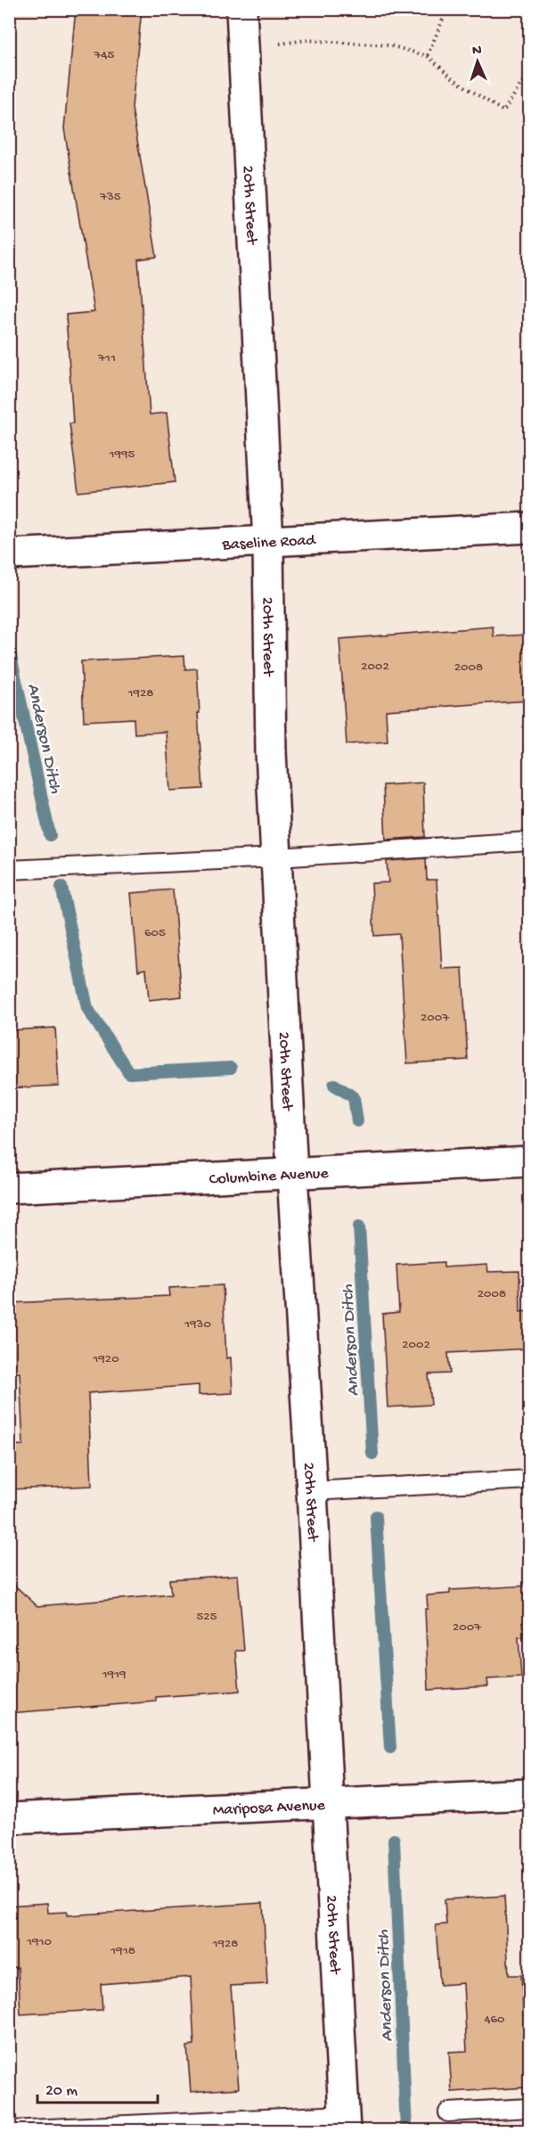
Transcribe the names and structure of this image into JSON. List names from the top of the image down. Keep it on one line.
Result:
{"streets":{"street":["20th Street","Baseline Road","Columbine Avenue","Mariposa Avenue"]},"crossings":[["20th Street","Baseline Road"],["20th Street","Columbine Avenue"],["20th Street","Mariposa Avenue"]],"water":["Anderson Ditch"],"house_numbers":["745","735","711","1995","2002","2008","1928","605","2007","2008","1930","2002","1920","525","2007","1919","1910","1928","1918","460"],"scale_bar":"20 m","north":"top"}
